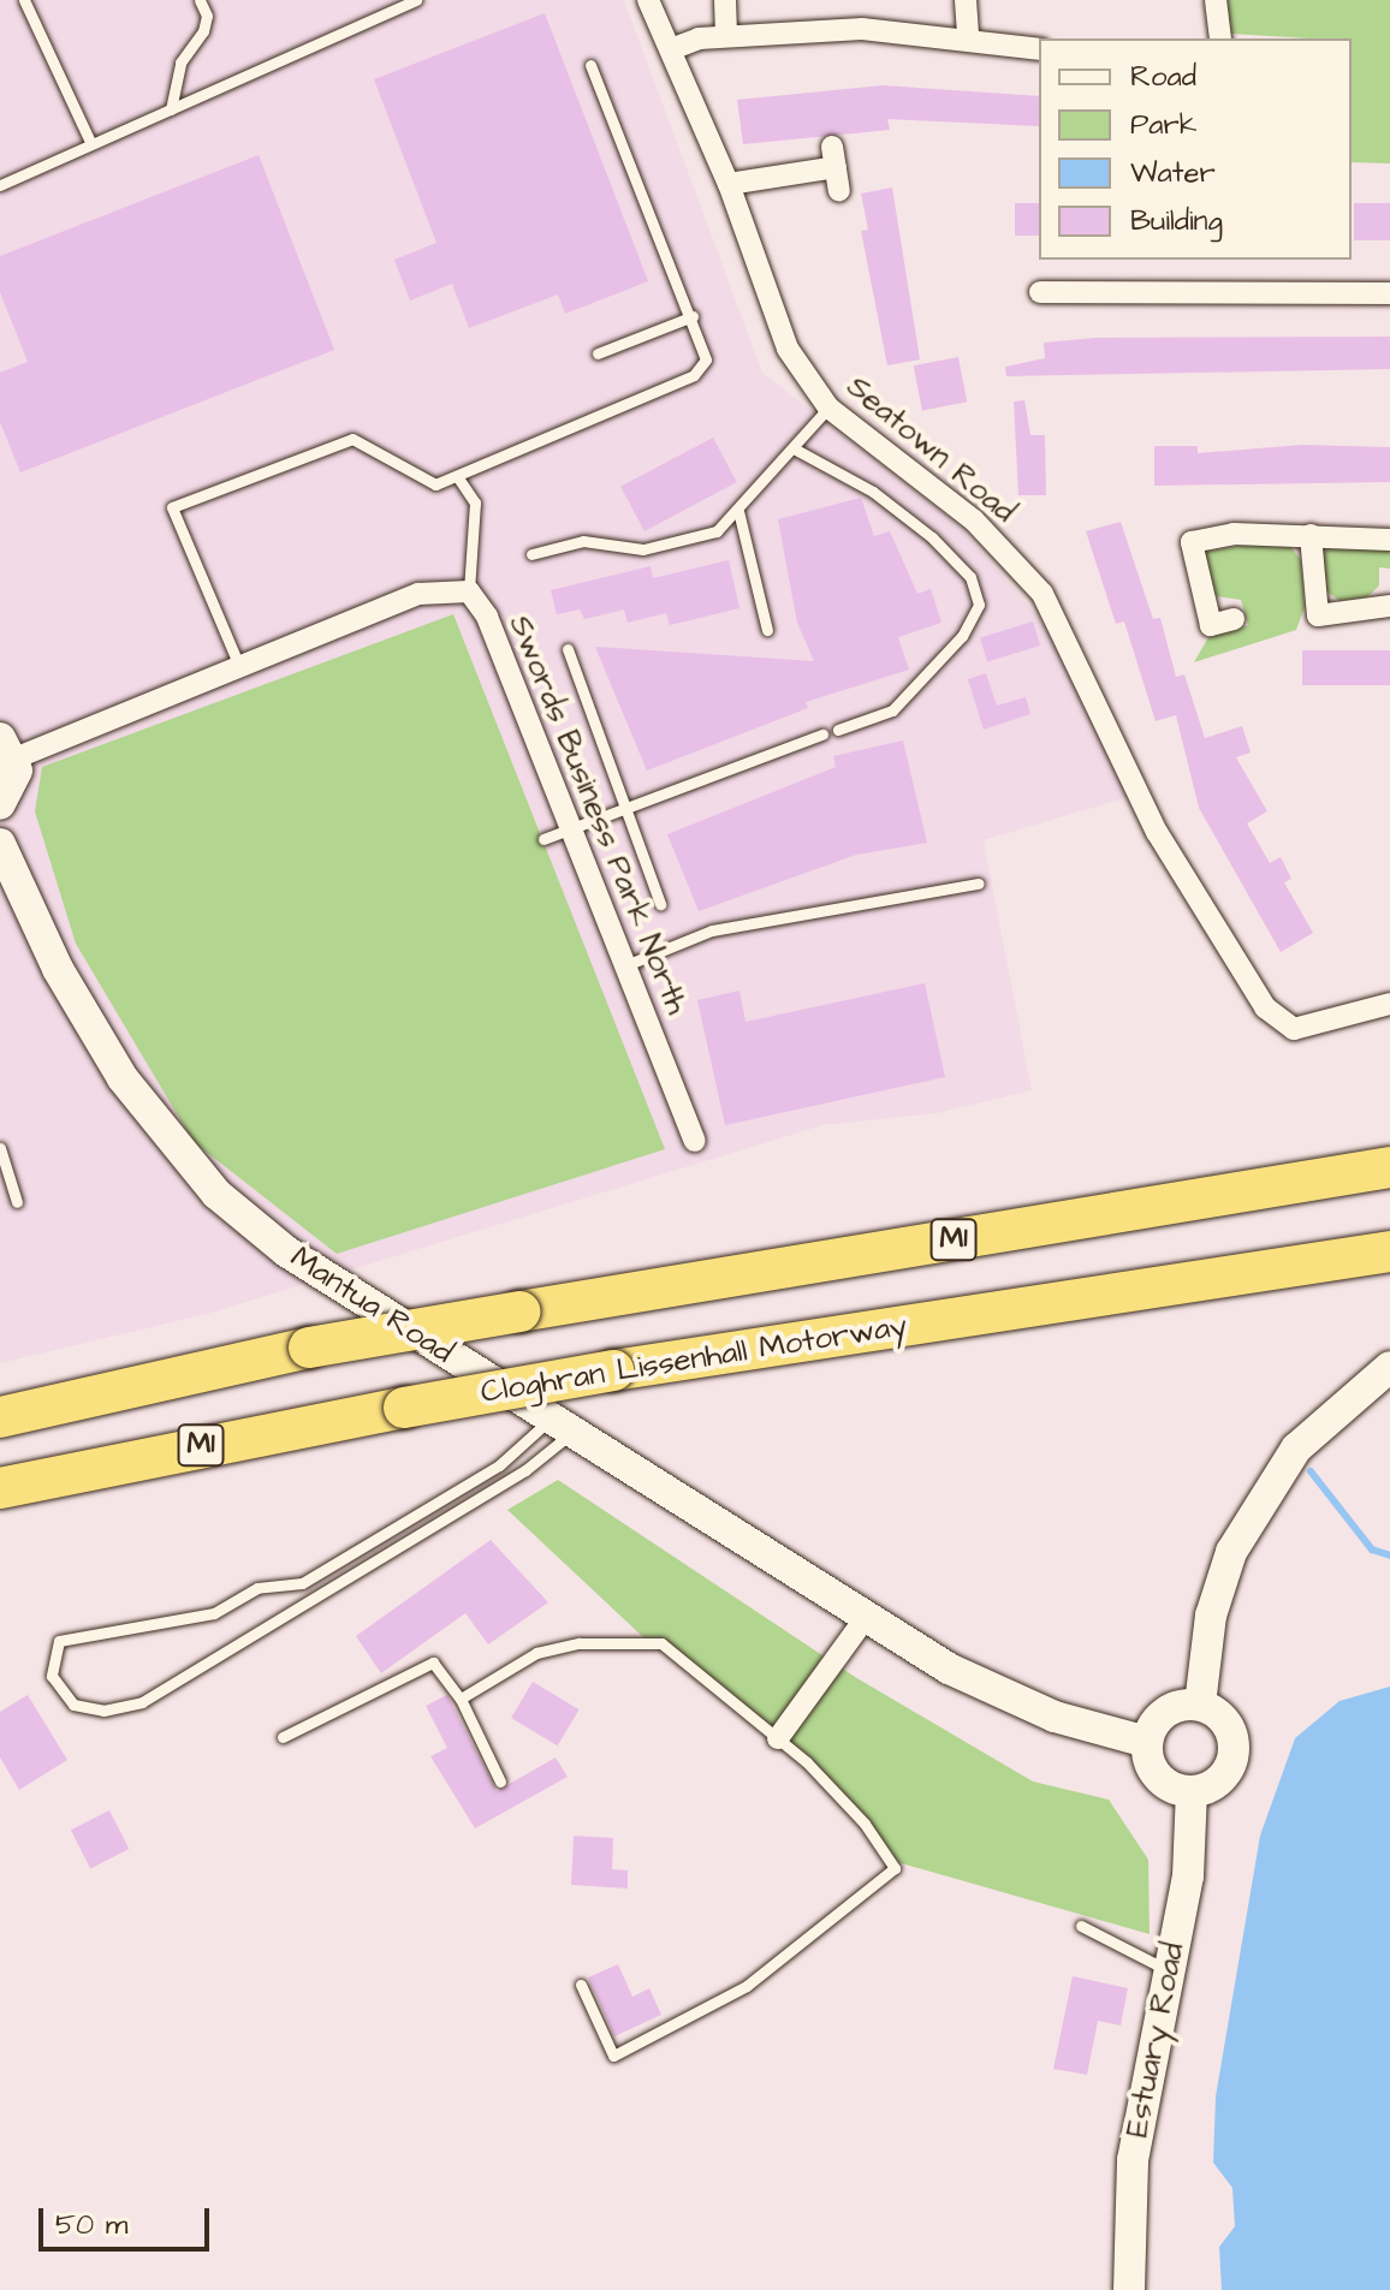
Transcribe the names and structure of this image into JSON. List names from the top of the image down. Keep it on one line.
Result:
{"streets":{"highway":["M1","Cloghran Lissenhall Motorway"],"street":["Seatown Road","Swords Business Park North","Mantua Road","Estuary Road"]},"crossings":[["Mantua Road","Estuary Road"]],"legend":["Road","Park","Water","Building"],"scale_bar":"50 m"}
